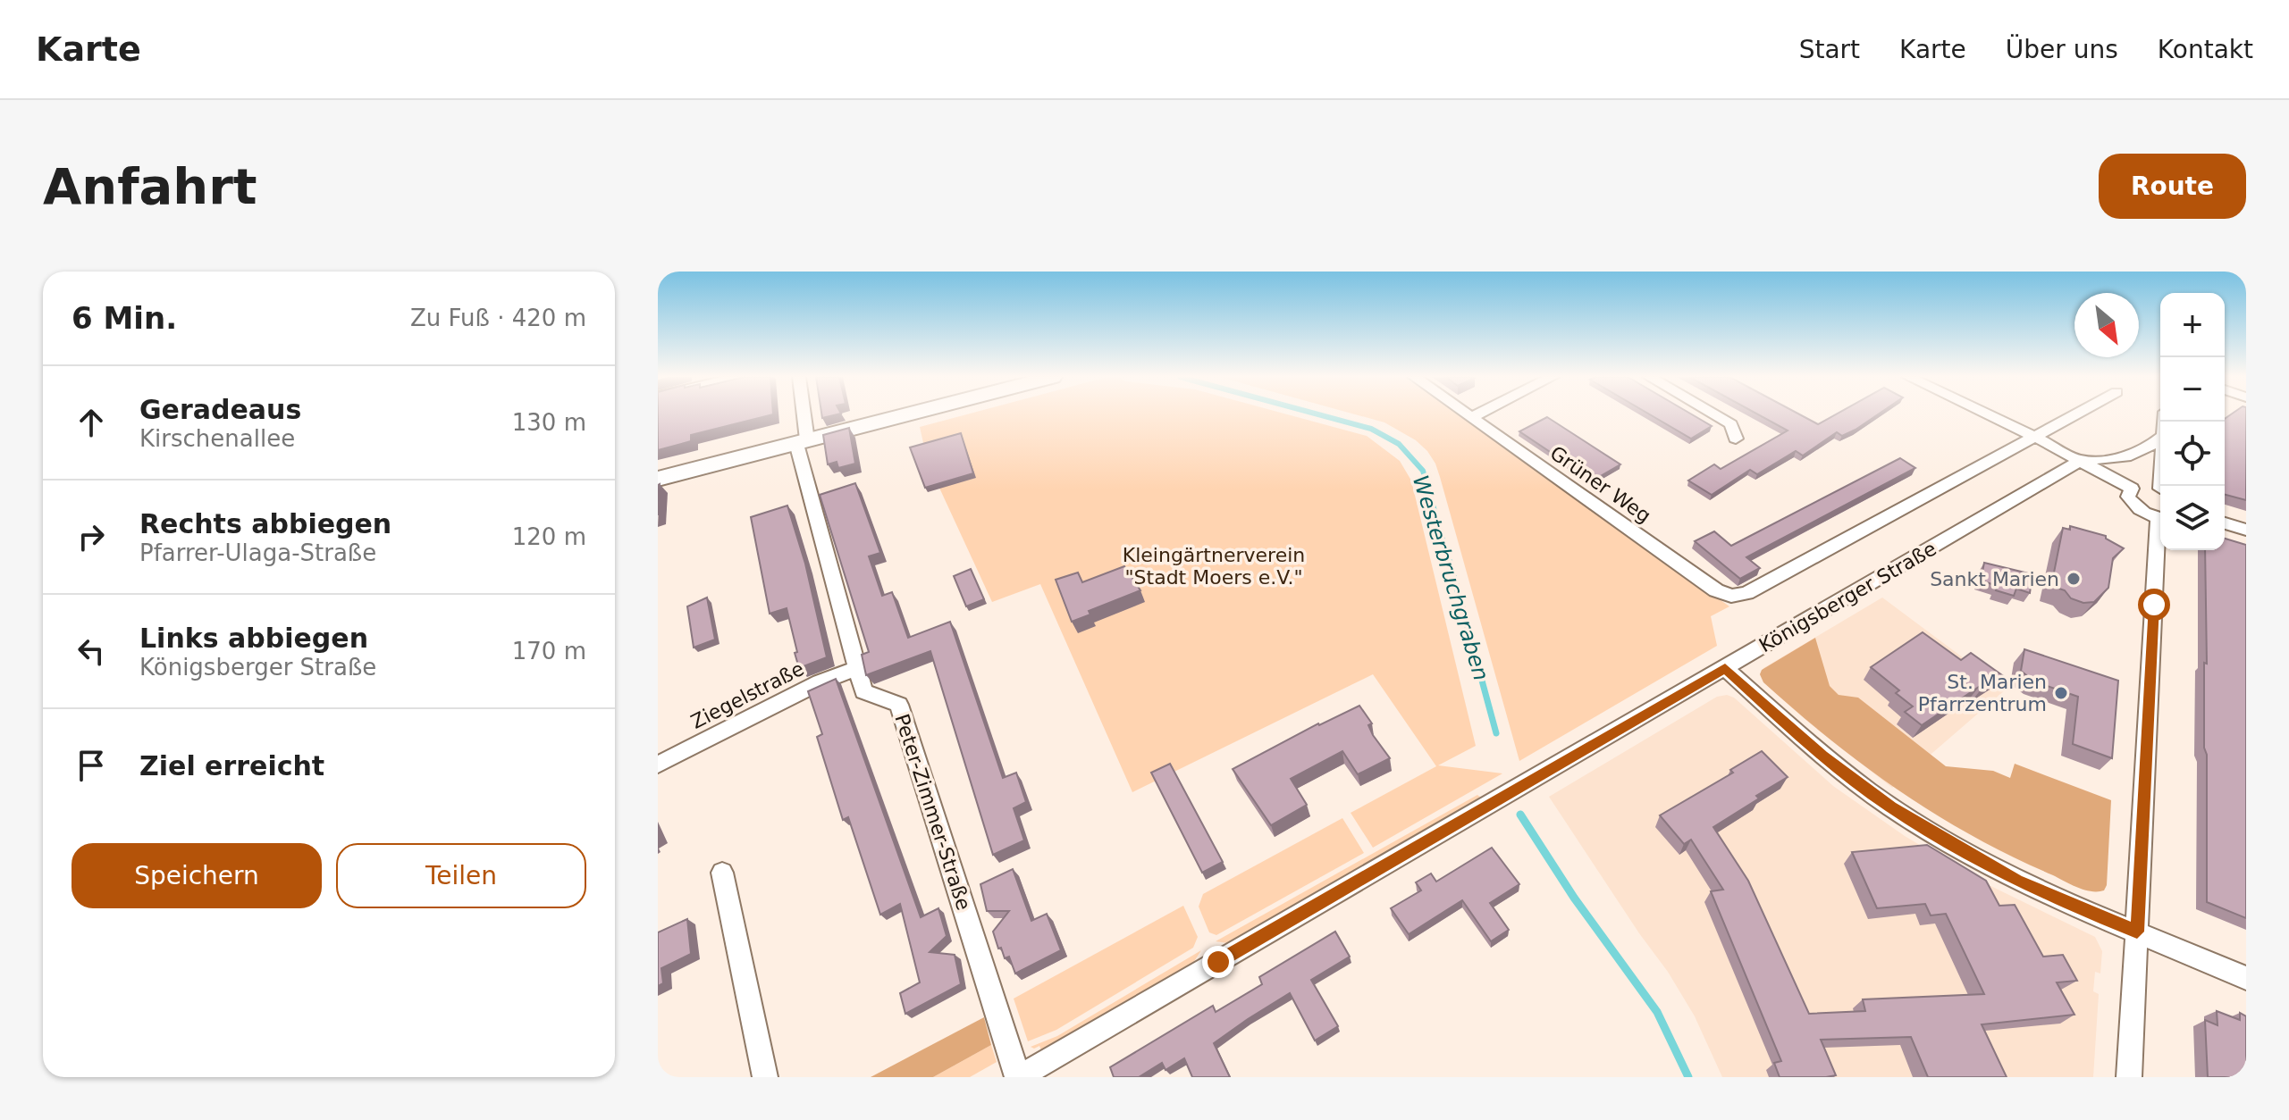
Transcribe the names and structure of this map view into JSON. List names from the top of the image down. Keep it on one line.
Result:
{"streets":{"street":["Grüner Weg","Königsberger Straße","Ziegelstraße","Peter-Zimmer-Straße"]},"crossings":[["Königsberger Straße","Peter-Zimmer-Straße"],["Ziegelstraße","Peter-Zimmer-Straße"]],"water":["Westerbruchgraben"],"parks":["Kleingärtnerverein \"Stadt Moers e.V.\""],"places":["Sankt Marien","St. Marien Pfarrzentrum"],"north":"bottom right","page":{"header":"Karte","nav":["Start","Karte","Über uns","Kontakt"],"buttons":["Route",["Speichern","Teilen"]],"title":"Anfahrt","heading":["6 Min.","Zu Fuß · 420 m"],"map_buttons":["+","−"],"list":[["Geradeaus","Kirschenallee","130 m"],["Rechts abbiegen","Pfarrer-Ulaga-Straße","120 m"],["Links abbiegen","Königsberger Straße","170 m"],"Ziel erreicht"]}}
